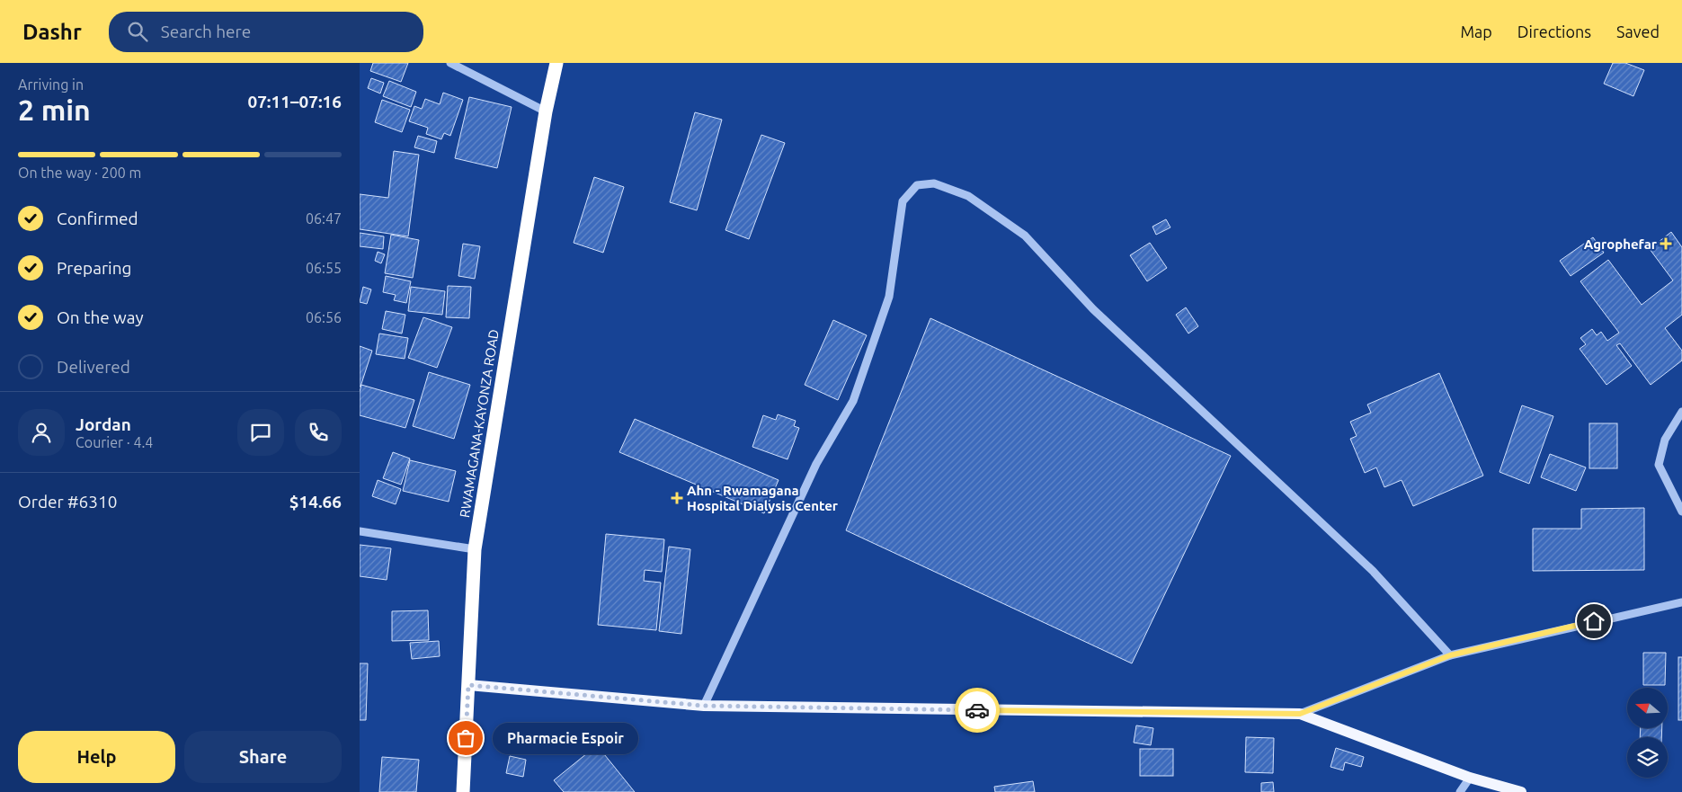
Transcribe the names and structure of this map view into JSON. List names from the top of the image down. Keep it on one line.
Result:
{"streets":{"highway":["RWAMAGANA-KAYONZA ROAD"]},"places":{"health":["Agrophefar","Ahn - Rwamagana Hospital Dialysis Center"],"other":["Pharmacie Espoir"]},"north":"left","page":{"header":"Dashr","search":"Search here","nav":["Map","Directions","Saved"],"heading":["2 min","Arriving in","07:11–07:16"],"panel":["Jordan","Courier · 4.4","Order #6310","$14.66"],"bar":"On the way · 200 m","list":[["Confirmed","06:47"],["Preparing","06:55"],["On the way","06:56"],"Delivered"],"buttons":["Help","Share"],"bubble":"Pharmacie Espoir"}}
